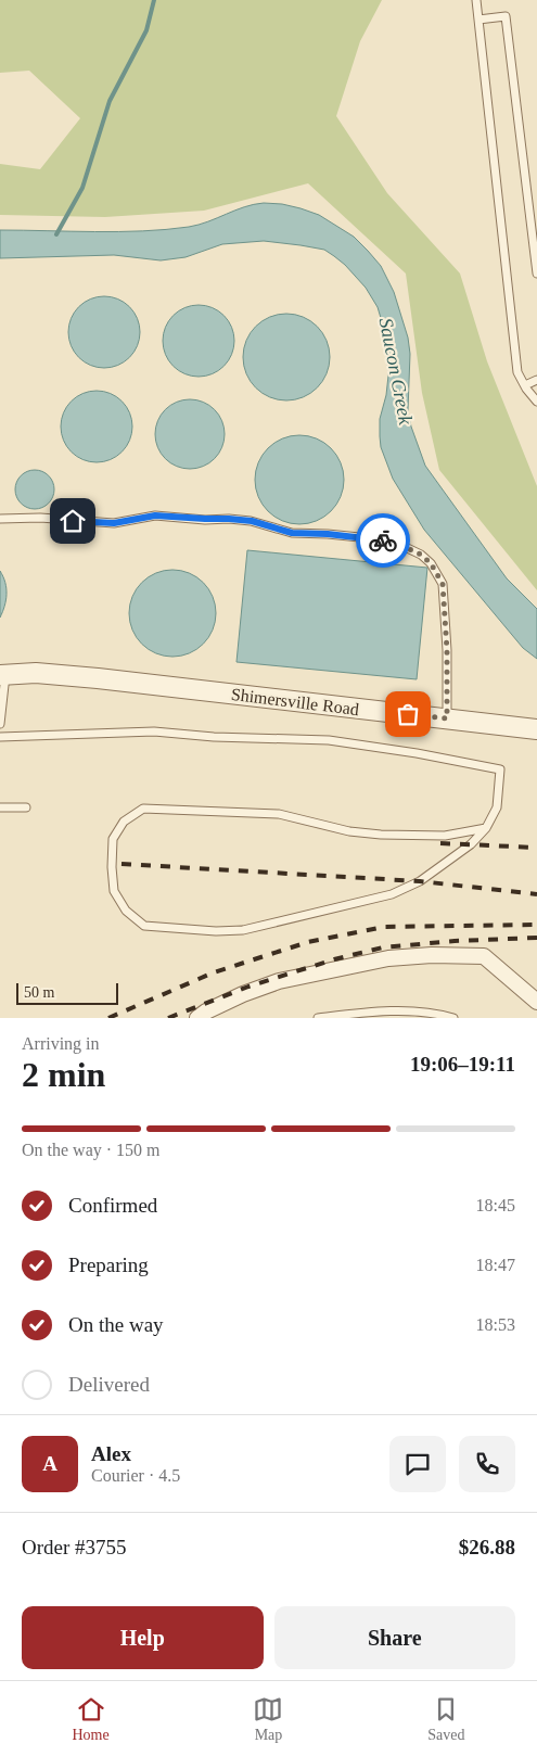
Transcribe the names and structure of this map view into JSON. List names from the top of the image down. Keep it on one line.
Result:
{"streets":{"street":["Shimersville Road"]},"water":["Saucon Creek"],"scale_bar":"50 m","page":{"scale":"50 m","heading":["2 min","Arriving in","19:06–19:11"],"panel":["Alex","Courier · 4.5","Order #3755","$26.88"],"bar":"On the way · 150 m","list":[["Confirmed","18:45"],["Preparing","18:47"],["On the way","18:53"],"Delivered"],"round":"A","buttons":["Help","Share"],"tabs":["Home","Map","Saved"]}}
